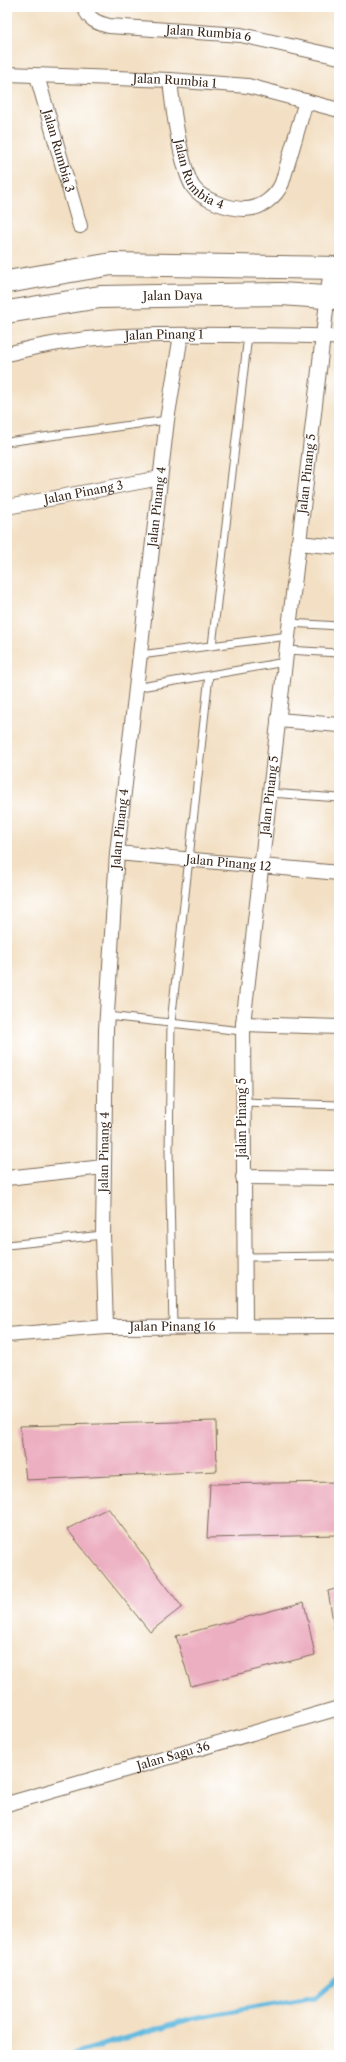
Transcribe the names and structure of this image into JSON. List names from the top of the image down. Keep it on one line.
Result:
{"streets":{"main road":["Jalan Daya"],"street":["Jalan Rumbia 6","Jalan Rumbia 1","Jalan Rumbia 3","Jalan Rumbia 4","Jalan Pinang 1","Jalan Pinang 5","Jalan Pinang 3","Jalan Pinang 4","Jalan Pinang 12","Jalan Pinang 16","Jalan Sagu 36"]},"crossings":[["Jalan Rumbia 1","Jalan Rumbia 3"],["Jalan Rumbia 1","Jalan Rumbia 4"],["Jalan Daya","Jalan Pinang 5"],["Jalan Pinang 1","Jalan Pinang 5"],["Jalan Pinang 1","Jalan Pinang 4"],["Jalan Pinang 5","Jalan Pinang 12"],["Jalan Pinang 5","Jalan Pinang 16"],["Jalan Pinang 3","Jalan Pinang 4"],["Jalan Pinang 4","Jalan Pinang 12"],["Jalan Pinang 4","Jalan Pinang 16"]]}
